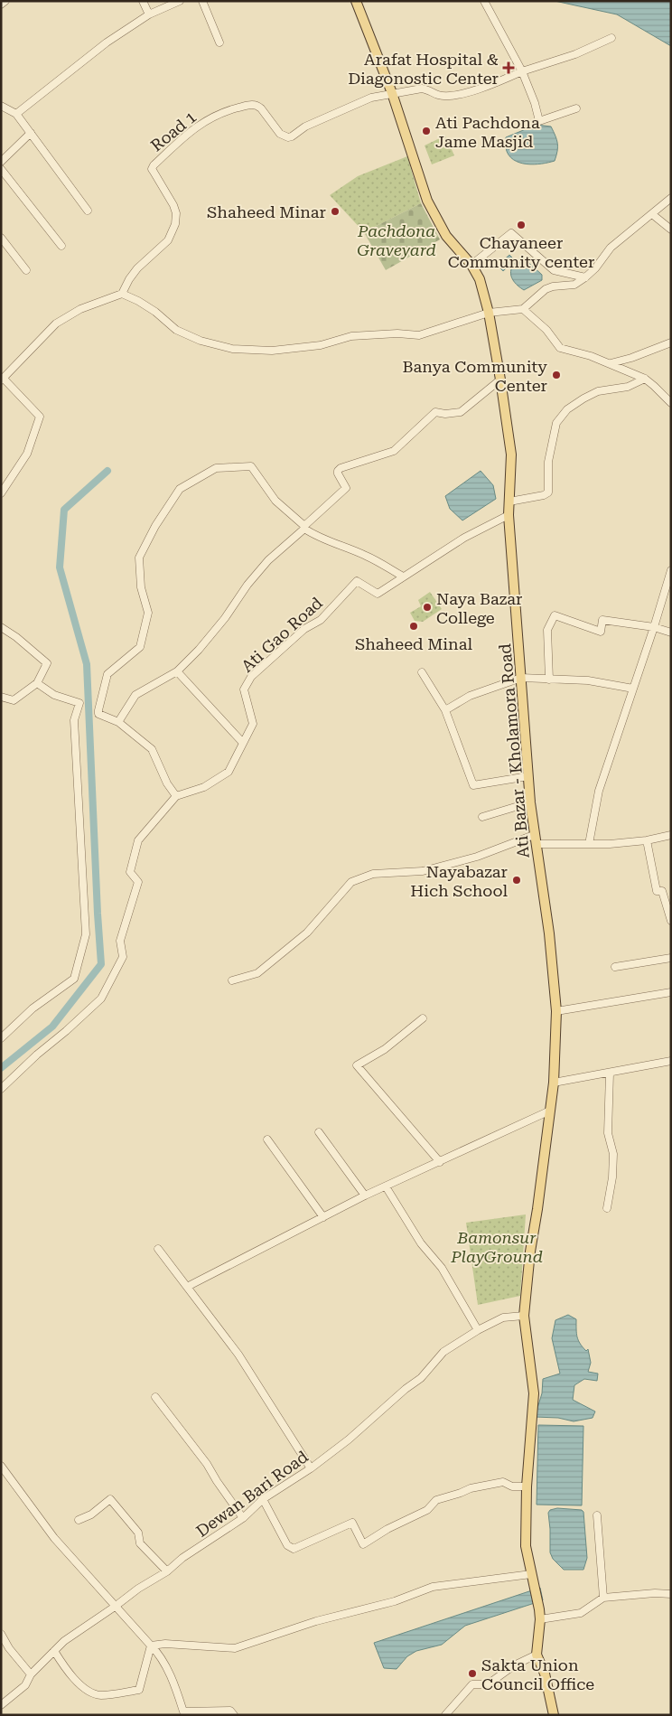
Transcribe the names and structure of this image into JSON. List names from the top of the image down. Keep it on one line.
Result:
{"streets":{"main road":["Ati Bazar - Kholamora Road"],"street":["Road 1","Ati Gao Road","Dewan Bari Road"]},"crossings":[["Road 1","Ati Bazar - Kholamora Road"],["Ati Bazar - Kholamora Road","Dewan Bari Road"]],"parks":["Pachdona Graveyard","Bamonsur PlayGround"],"places":{"health":["Arafat Hospital & Diagonostic Center"],"other":["Ati Pachdona Jame Masjid","Shaheed Minar","Chayaneer Community center","Banya Community Center","Naya Bazar College","Shaheed Minal","Nayabazar Hich School","Sakta Union Council Office"]}}
